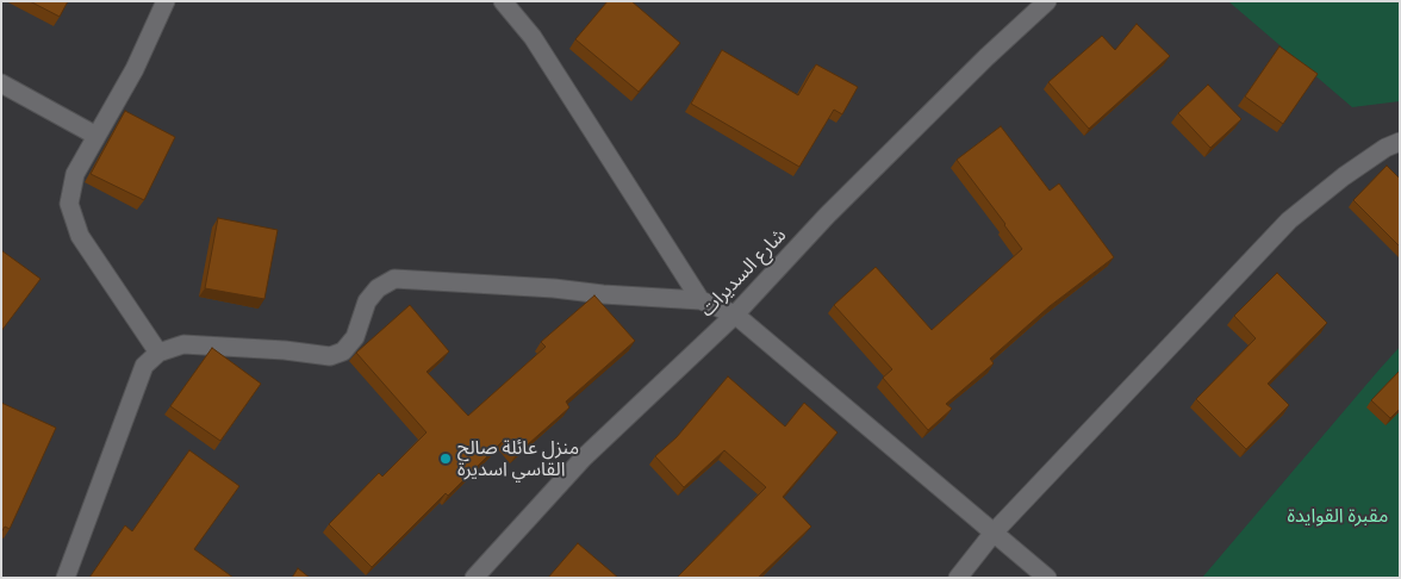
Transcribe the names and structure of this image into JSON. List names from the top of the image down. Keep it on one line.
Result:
{"streets":{"street":["شارع السديرات"]},"parks":["مقبرة القوايدة"],"places":["منزل عائلة صالح القاسي اسديرة"]}
